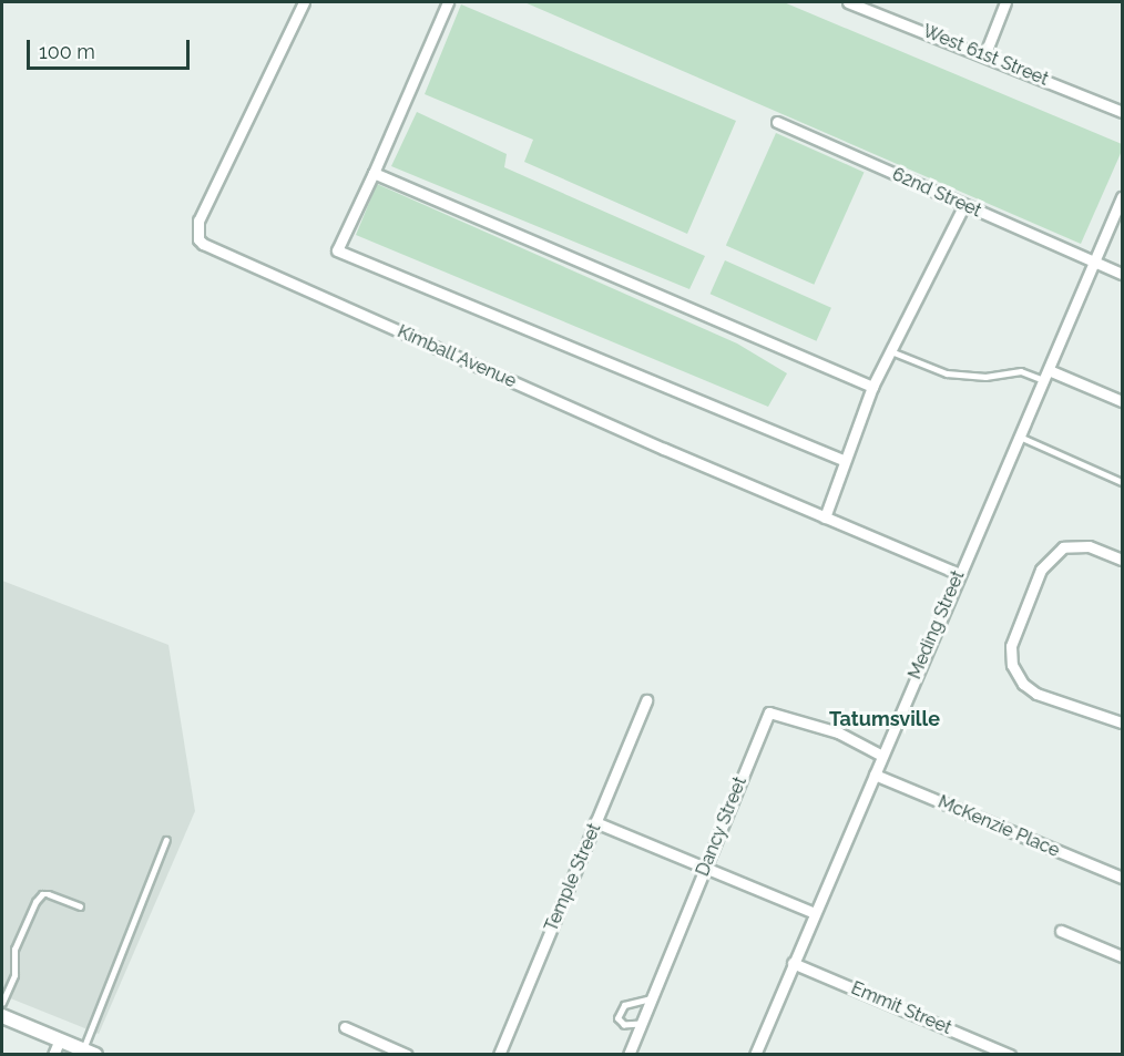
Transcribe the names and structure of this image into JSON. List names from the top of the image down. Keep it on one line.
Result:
{"streets":{"street":["West 61st Street","62nd Street","Kimball Avenue","Meding Street","Dancy Street","McKenzie Place","Temple Street","Emmit Street"]},"crossings":[["62nd Street","Meding Street"],["Kimball Avenue","Meding Street"],["Meding Street","Dancy Street"],["Meding Street","McKenzie Place"],["Meding Street","Emmit Street"]],"districts":["Tatumsville"],"scale_bar":"100 m"}
